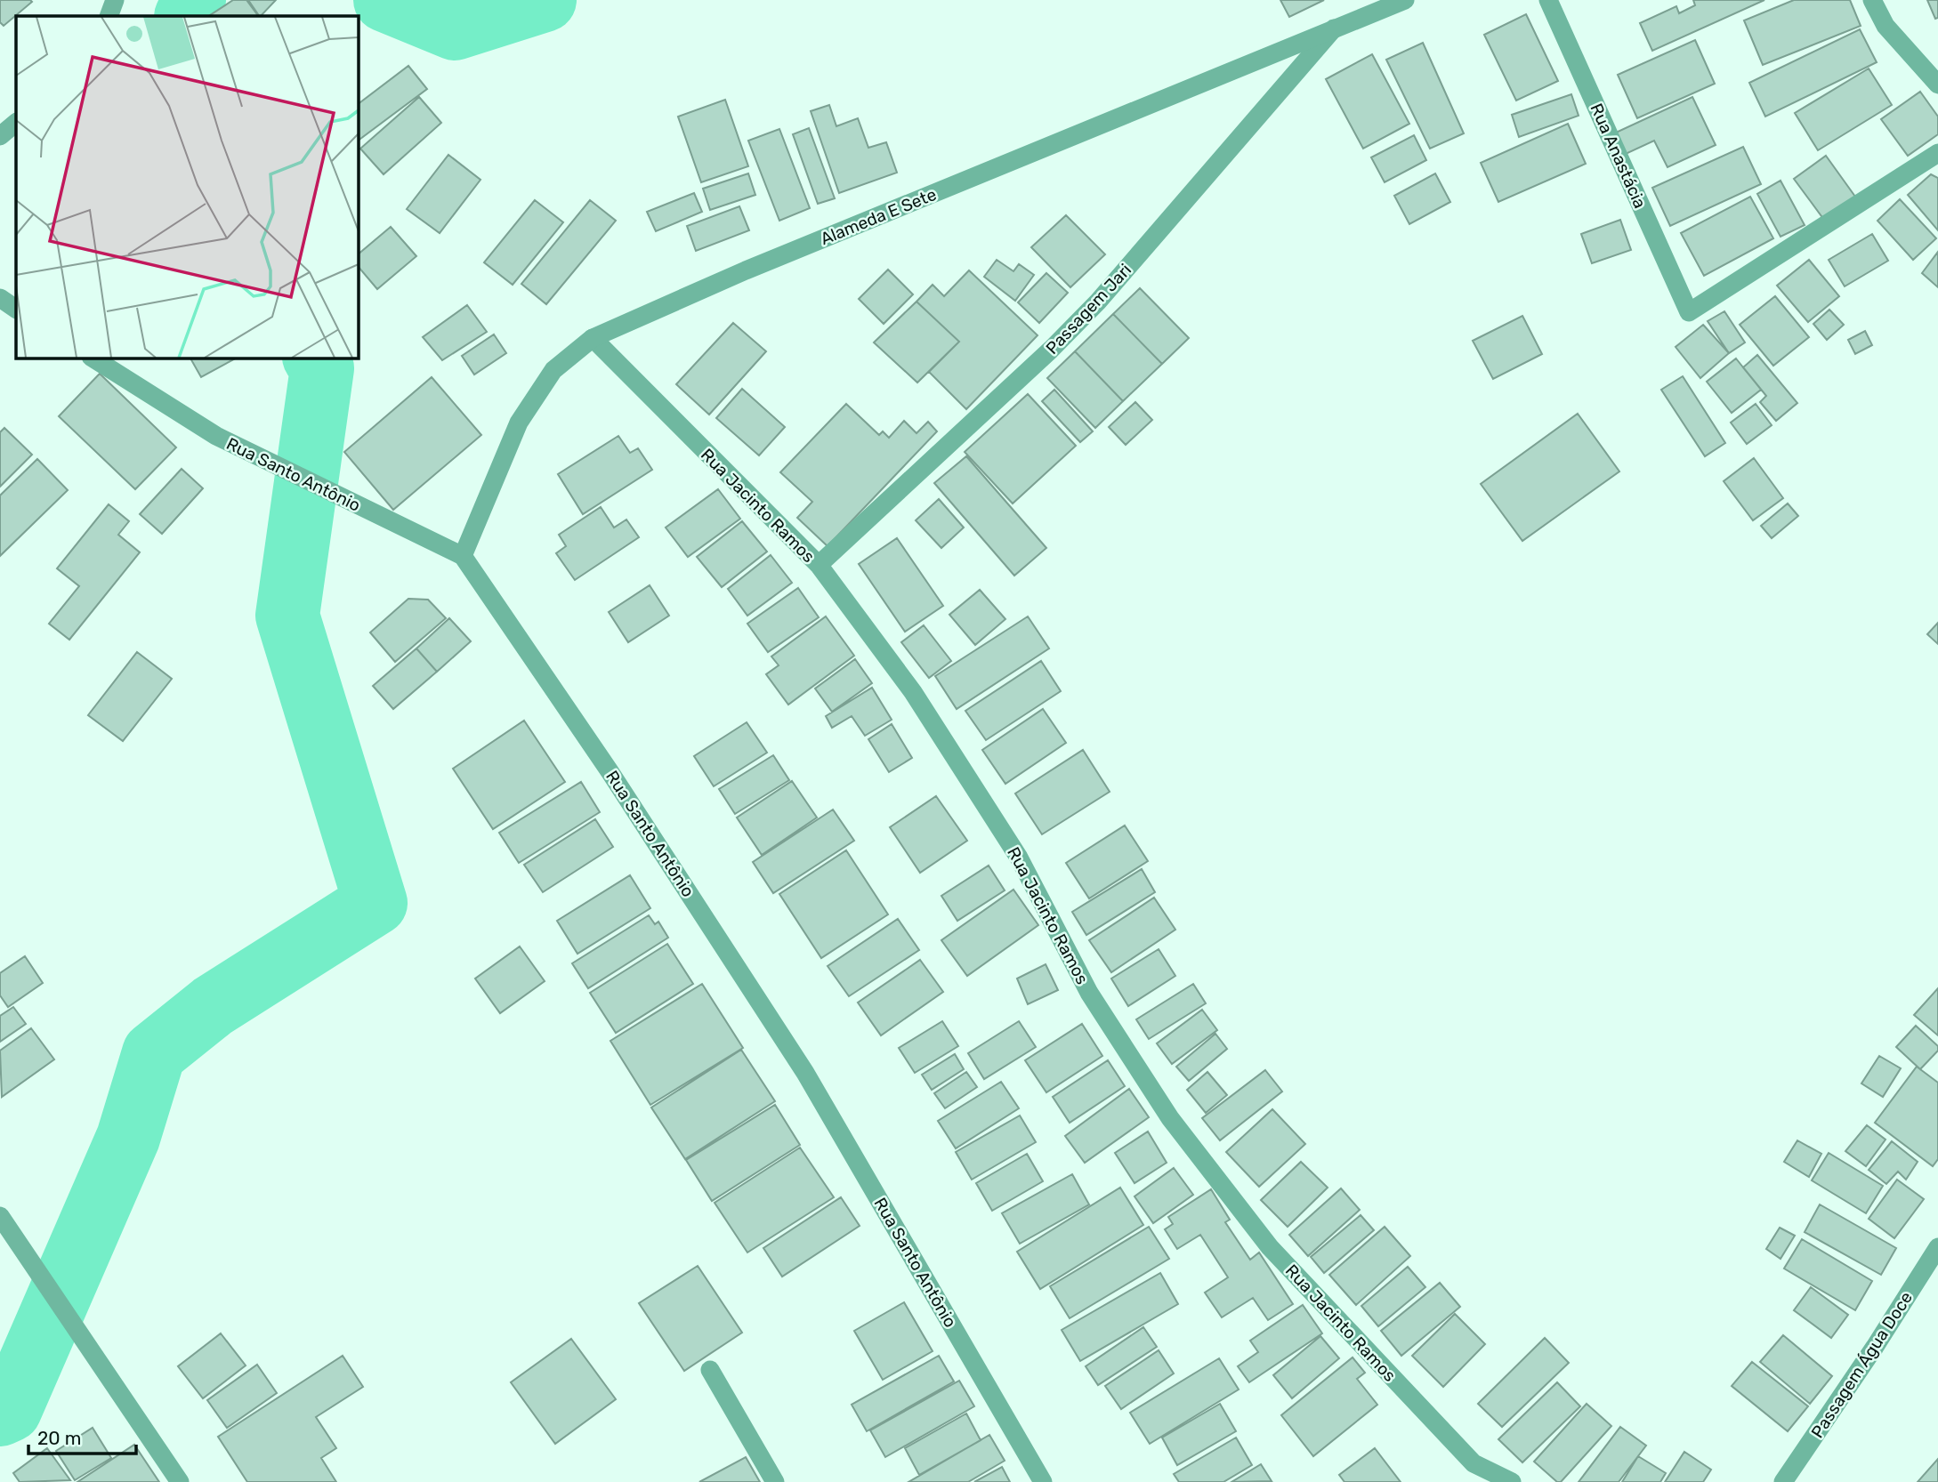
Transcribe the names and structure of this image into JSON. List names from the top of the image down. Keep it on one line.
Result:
{"streets":{"street":["Rua Anastácia","Alameda E Sete","Passagem Jari","Rua Santo Antônio","Rua Jacinto Ramos","Passagem Água Doce"]},"crossings":[["Alameda E Sete","Passagem Jari"],["Alameda E Sete","Rua Santo Antônio"],["Alameda E Sete","Rua Jacinto Ramos"],["Passagem Jari","Rua Jacinto Ramos"]],"scale_bar":"20 m"}
